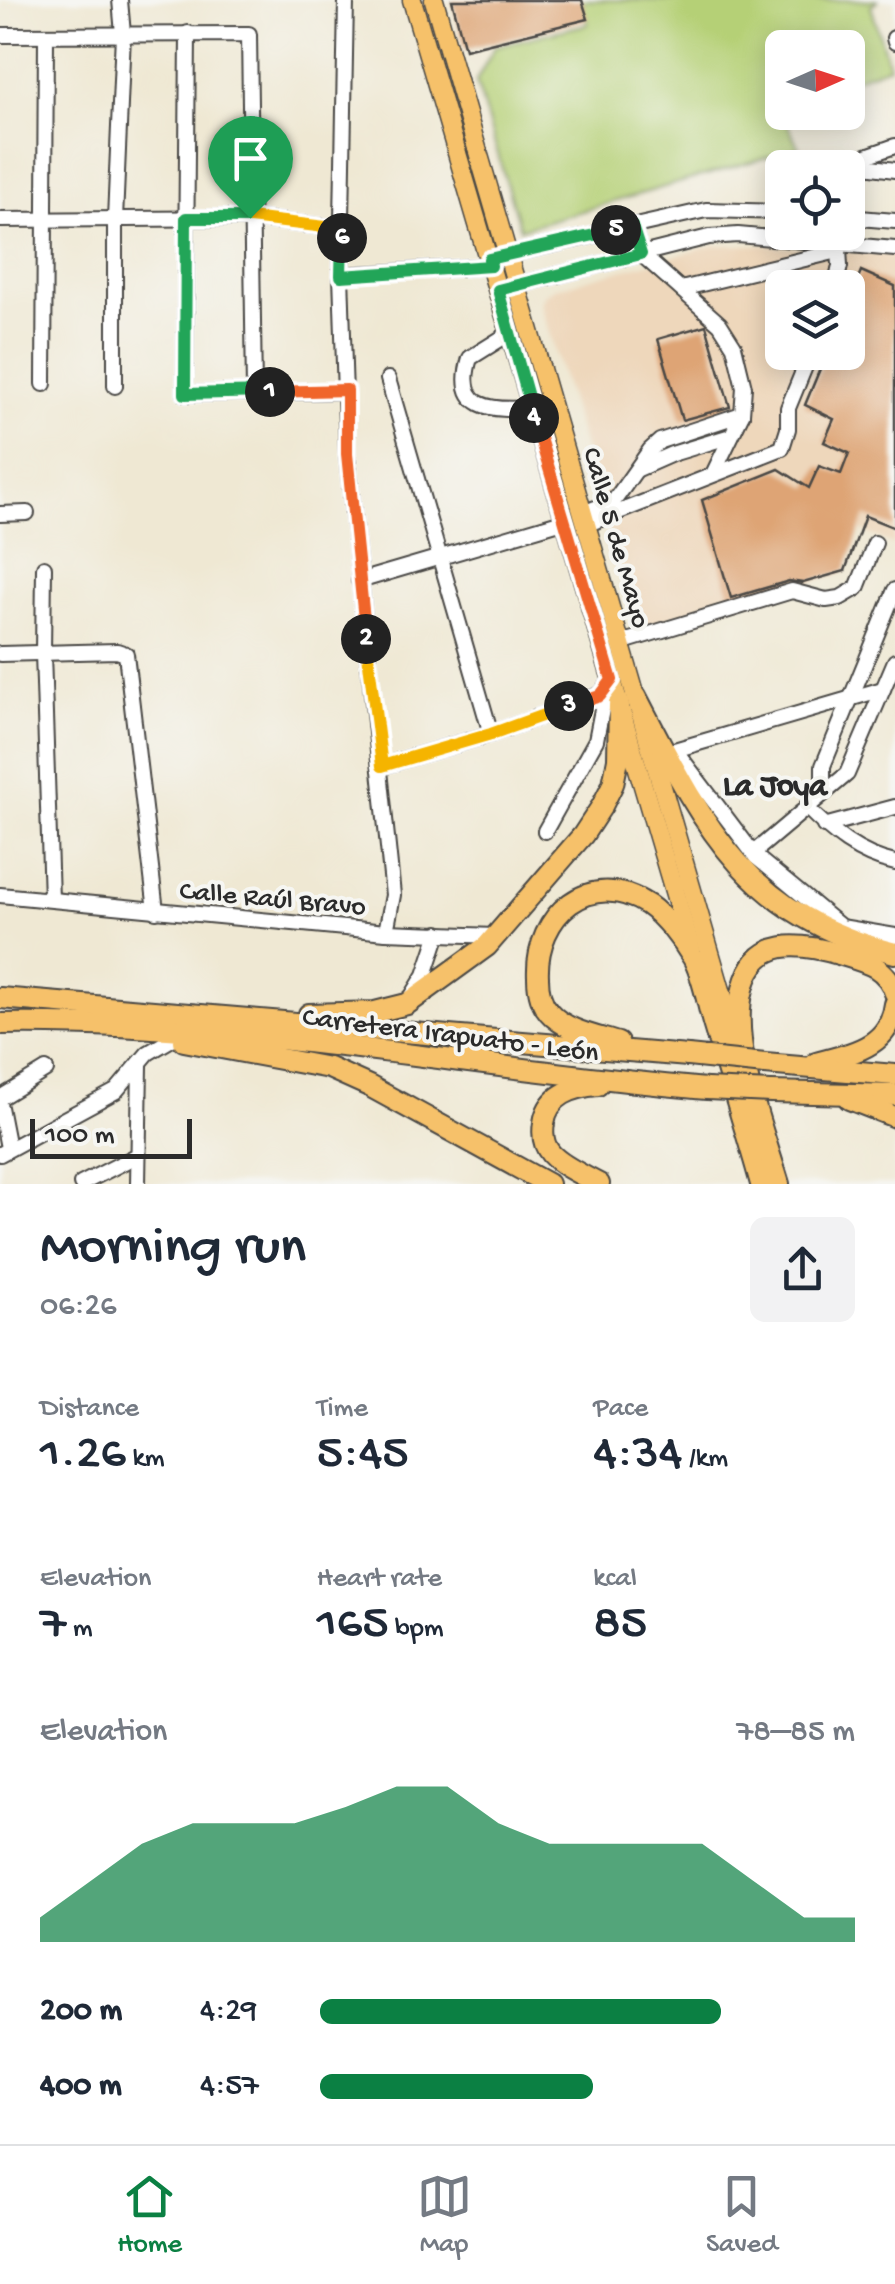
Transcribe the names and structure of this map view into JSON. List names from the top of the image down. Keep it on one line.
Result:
{"streets":{"highway":["Carretera Irapuato - León"],"main road":["Calle 5 de Mayo"],"street":["Calle Raúl Bravo"]},"crossings":[["Calle 5 de Mayo","Carretera Irapuato - León"]],"districts":["La Joya"],"scale_bar":"100 m","north":"right","page":{"pins":["5","6","1","4","2","3"],"scale":"100 m","heading":["Morning run","06:26"],"stats":[["Distance","1.26 km"],["Time","5:45"],["Pace","4:34 /km"],["Elevation","7 m"],["Heart rate","165 bpm"],["kcal","85"]],"chart":["Elevation","78–85 m"],"list":[{"name":"200 m","note":"4:29"},{"name":"400 m","note":"4:57"}],"tabs":["Home","Map","Saved"]}}
